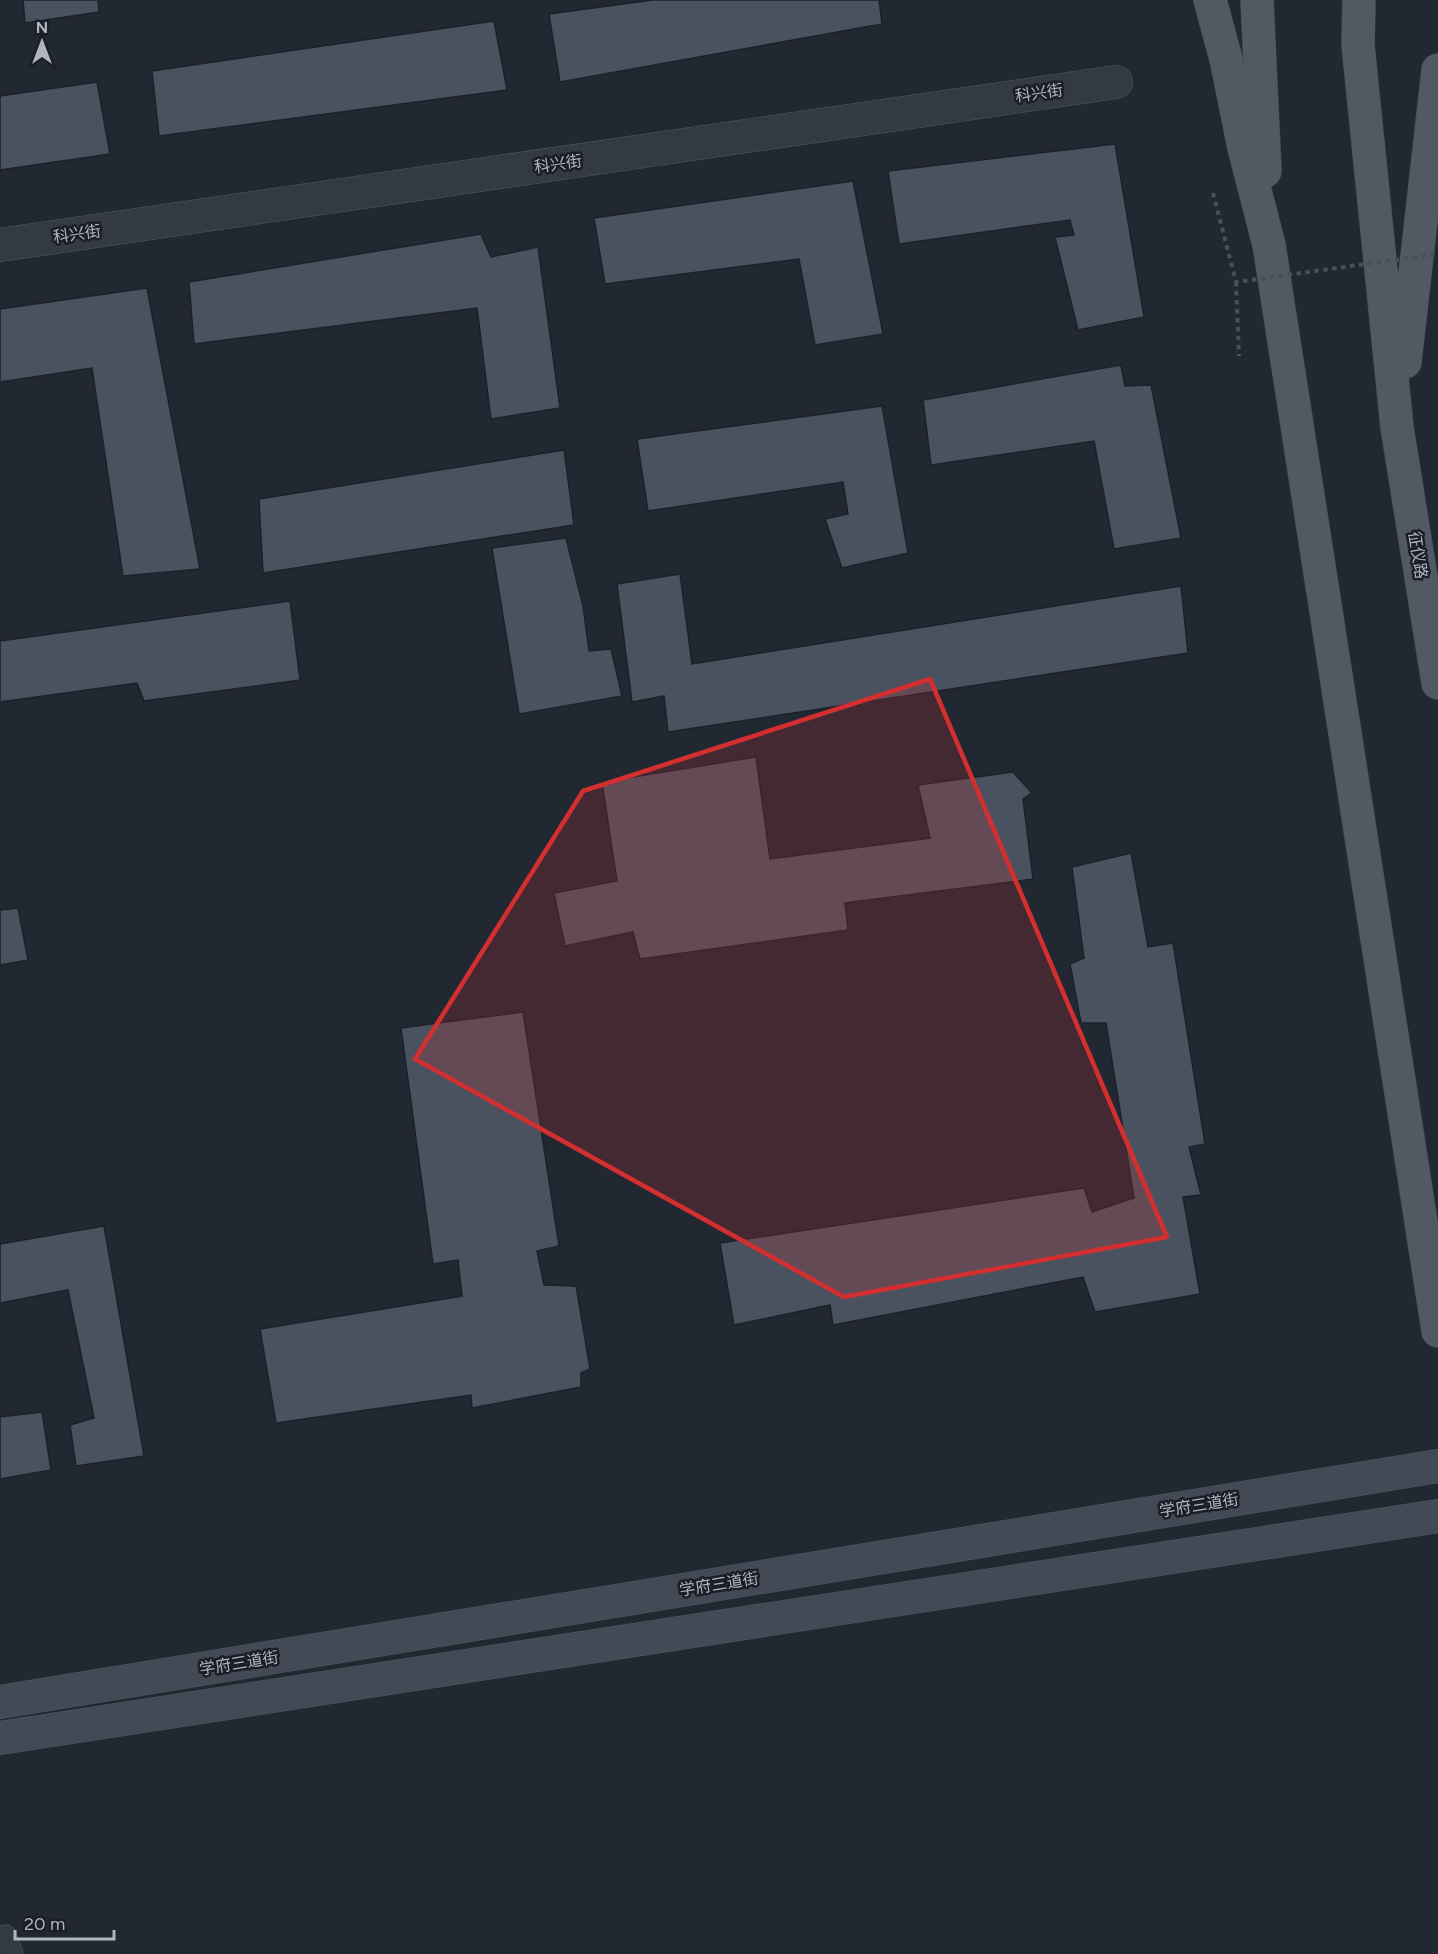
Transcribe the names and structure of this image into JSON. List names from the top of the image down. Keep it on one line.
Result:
{"streets":{"main road":["征仪路","学府三道街"],"street":["科兴街"]},"scale_bar":"20 m","north":"top"}
